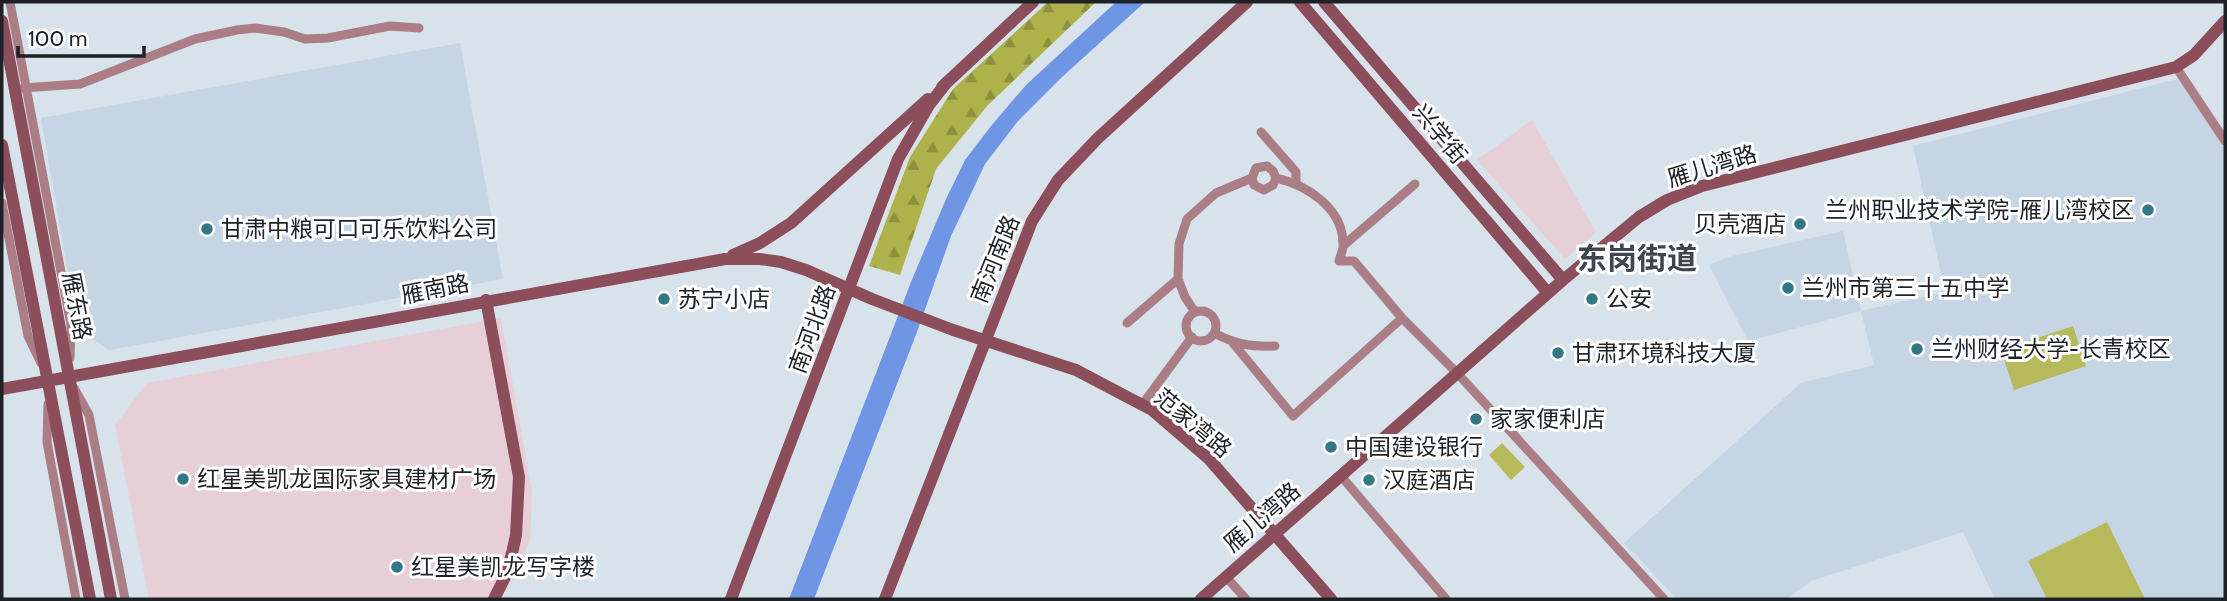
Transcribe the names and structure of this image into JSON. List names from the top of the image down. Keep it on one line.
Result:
{"streets":{"main road":["兴学街","雁儿湾路","南河南路","雁南路","雁东路","南河北路","范家湾路"]},"crossings":[["兴学街","雁儿湾路"],["雁儿湾路","范家湾路"],["南河南路","范家湾路"],["雁南路","雁东路"],["雁南路","南河北路"],["雁南路","范家湾路"]],"districts":["东岗街道"],"places":["兰州职业技术学院-雁儿湾校区","贝壳酒店","甘肃中粮可口可乐饮料公司","兰州市第三十五中学","苏宁小店","公安","兰州财经大学-长青校区","甘肃环境科技大厦","家家便利店","中国建设银行","红星美凯龙国际家具建材广场","汉庭酒店","红星美凯龙写字楼"],"scale_bar":"100 m"}
